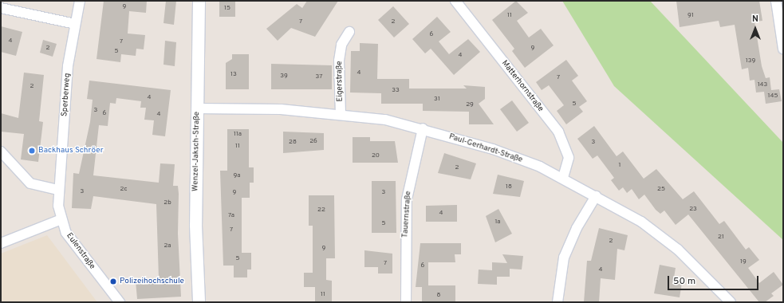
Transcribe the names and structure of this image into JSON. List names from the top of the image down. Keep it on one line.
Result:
{"streets":{"street":["Eigerstraße","Matterhornstraße","Sperberweg","Paul-Gerhardt-Straße","Wenzel-Jaksch-Straße","Tauernstraße","Eulenstraße"]},"crossings":[["Eigerstraße","Paul-Gerhardt-Straße"],["Matterhornstraße","Paul-Gerhardt-Straße"],["Sperberweg","Eulenstraße"],["Paul-Gerhardt-Straße","Wenzel-Jaksch-Straße"],["Paul-Gerhardt-Straße","Tauernstraße"]],"places":["Backhaus Schröer","Polizeihochschule"],"house_numbers":["9","15","11","91","7","2","6","4","7","2","9","5","4","139","4","13","39","37","7","143","2","33","145","4","31","5","29","3","6","4","11a","26","28","3","11","20","1","2","9a","18","2c","25","3","9","3","2b","23","22","4","7a","1a","5","7","21","2","2a","9","5","19","7","6","4","11","8"],"scale_bar":"50 m","north":"top"}
